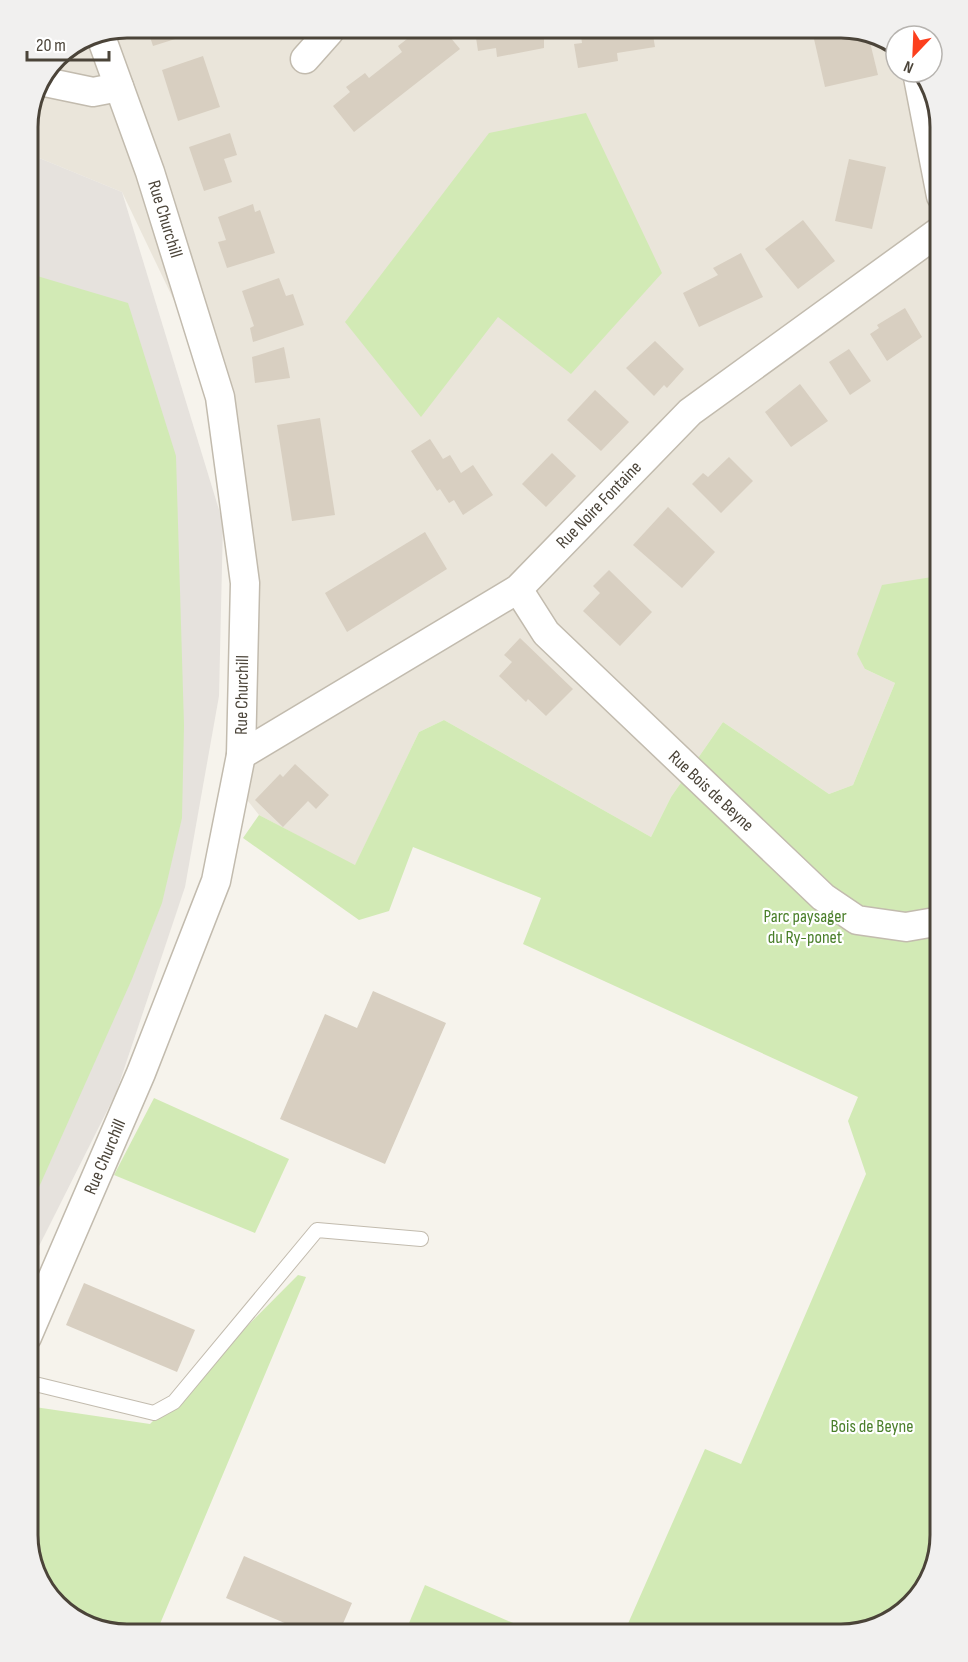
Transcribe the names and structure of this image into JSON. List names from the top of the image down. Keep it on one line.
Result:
{"streets":{"street":["Rue Churchill","Rue Noire Fontaine","Rue Bois de Beyne"]},"crossings":[["Rue Churchill","Rue Noire Fontaine"],["Rue Noire Fontaine","Rue Bois de Beyne"]],"parks":["Parc paysager du Ry-ponet","Bois de Beyne"],"scale_bar":"20 m","north":"bottom left"}
